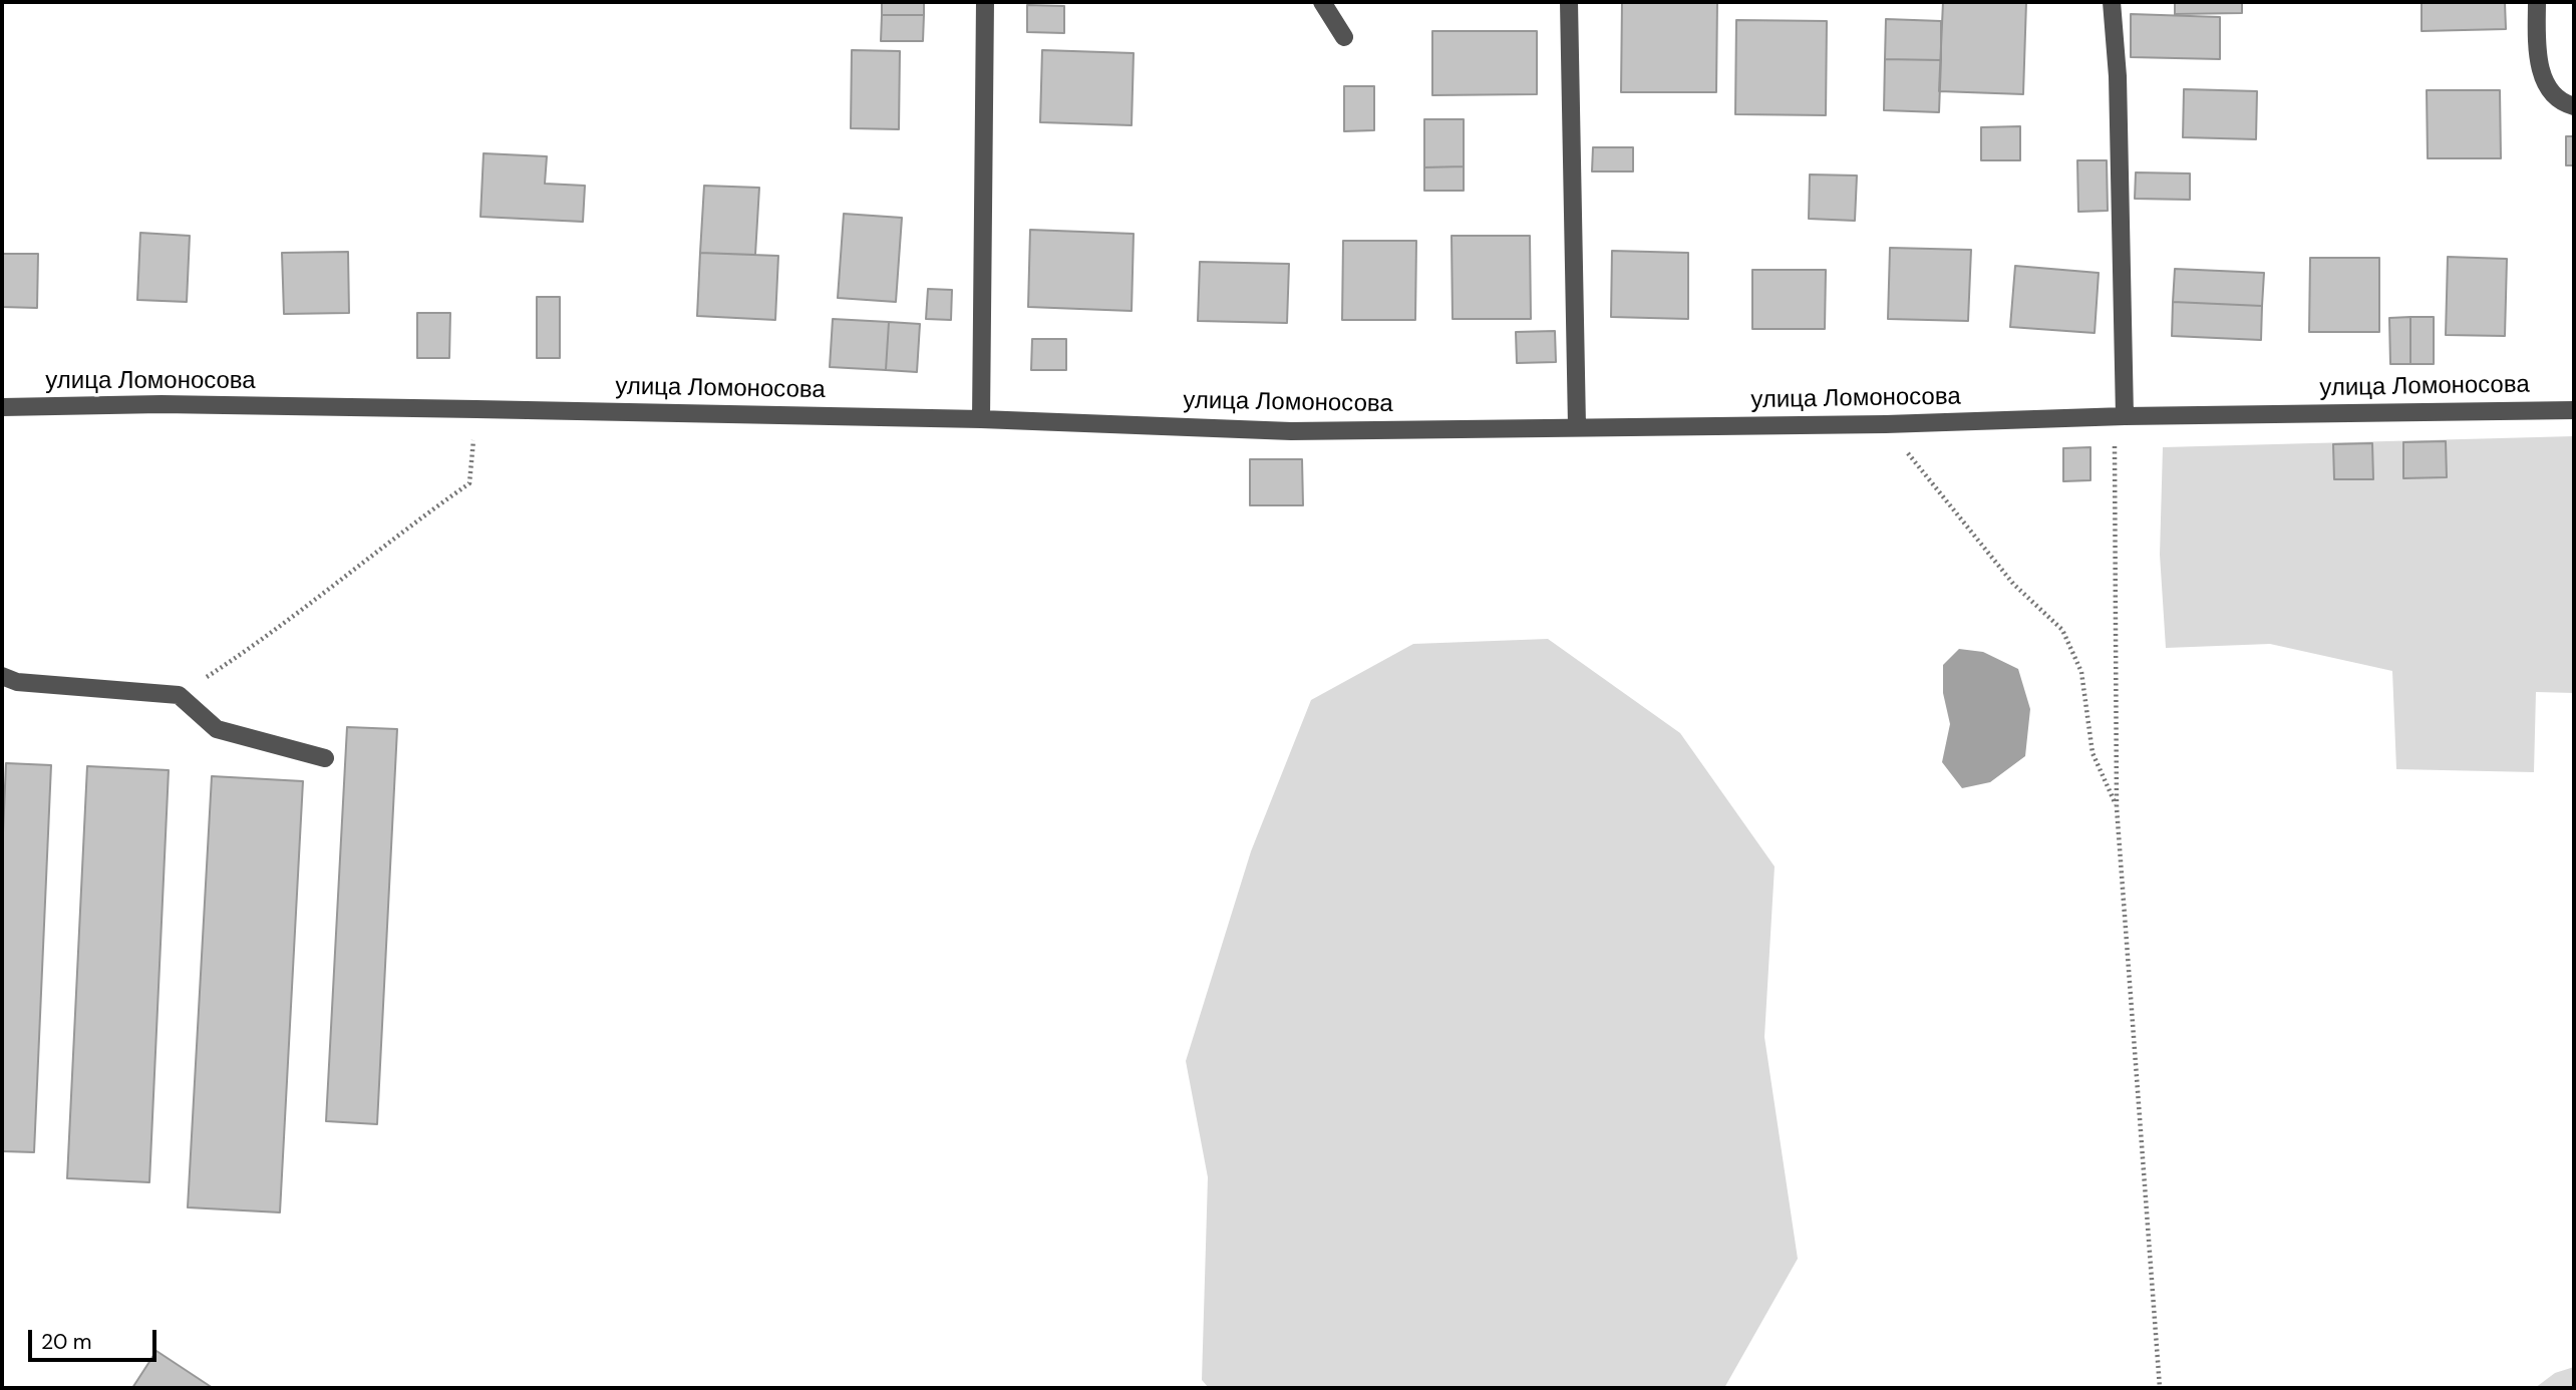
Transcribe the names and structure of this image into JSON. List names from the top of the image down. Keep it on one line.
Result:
{"streets":{"street":["улица Ломоносова"]},"scale_bar":"20 m"}
